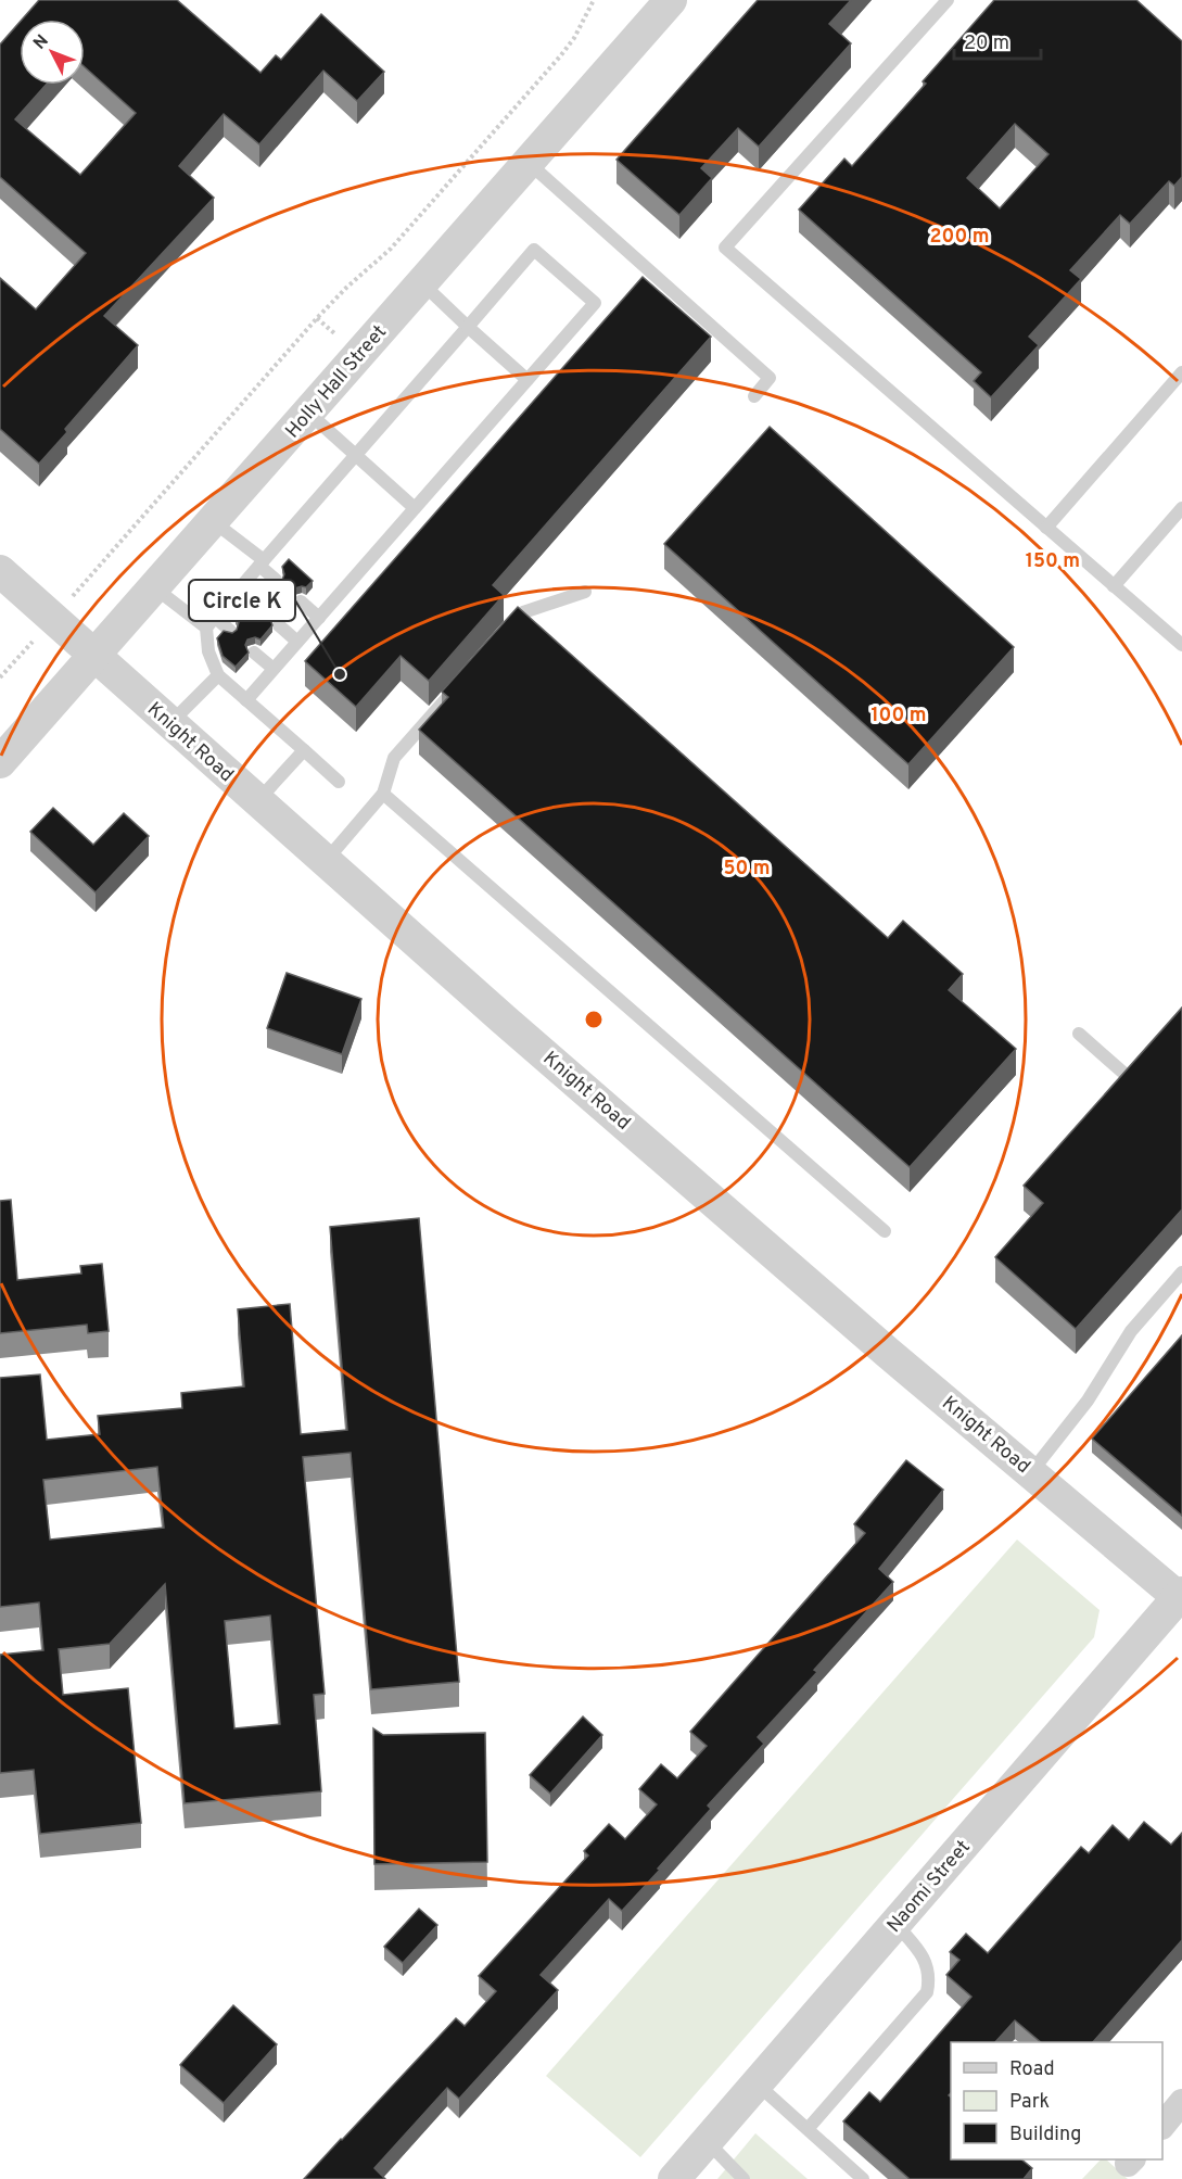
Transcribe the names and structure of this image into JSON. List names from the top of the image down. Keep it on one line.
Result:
{"streets":{"street":["Holly Hall Street","Knight Road","Naomi Street"]},"crossings":[["Holly Hall Street","Knight Road"],["Knight Road","Naomi Street"]],"places":["Circle K"],"legend":["Road","Park","Building"],"scale_bar":"20 m","north":"top left","rings":["200 m","150 m","100 m","50 m"]}
